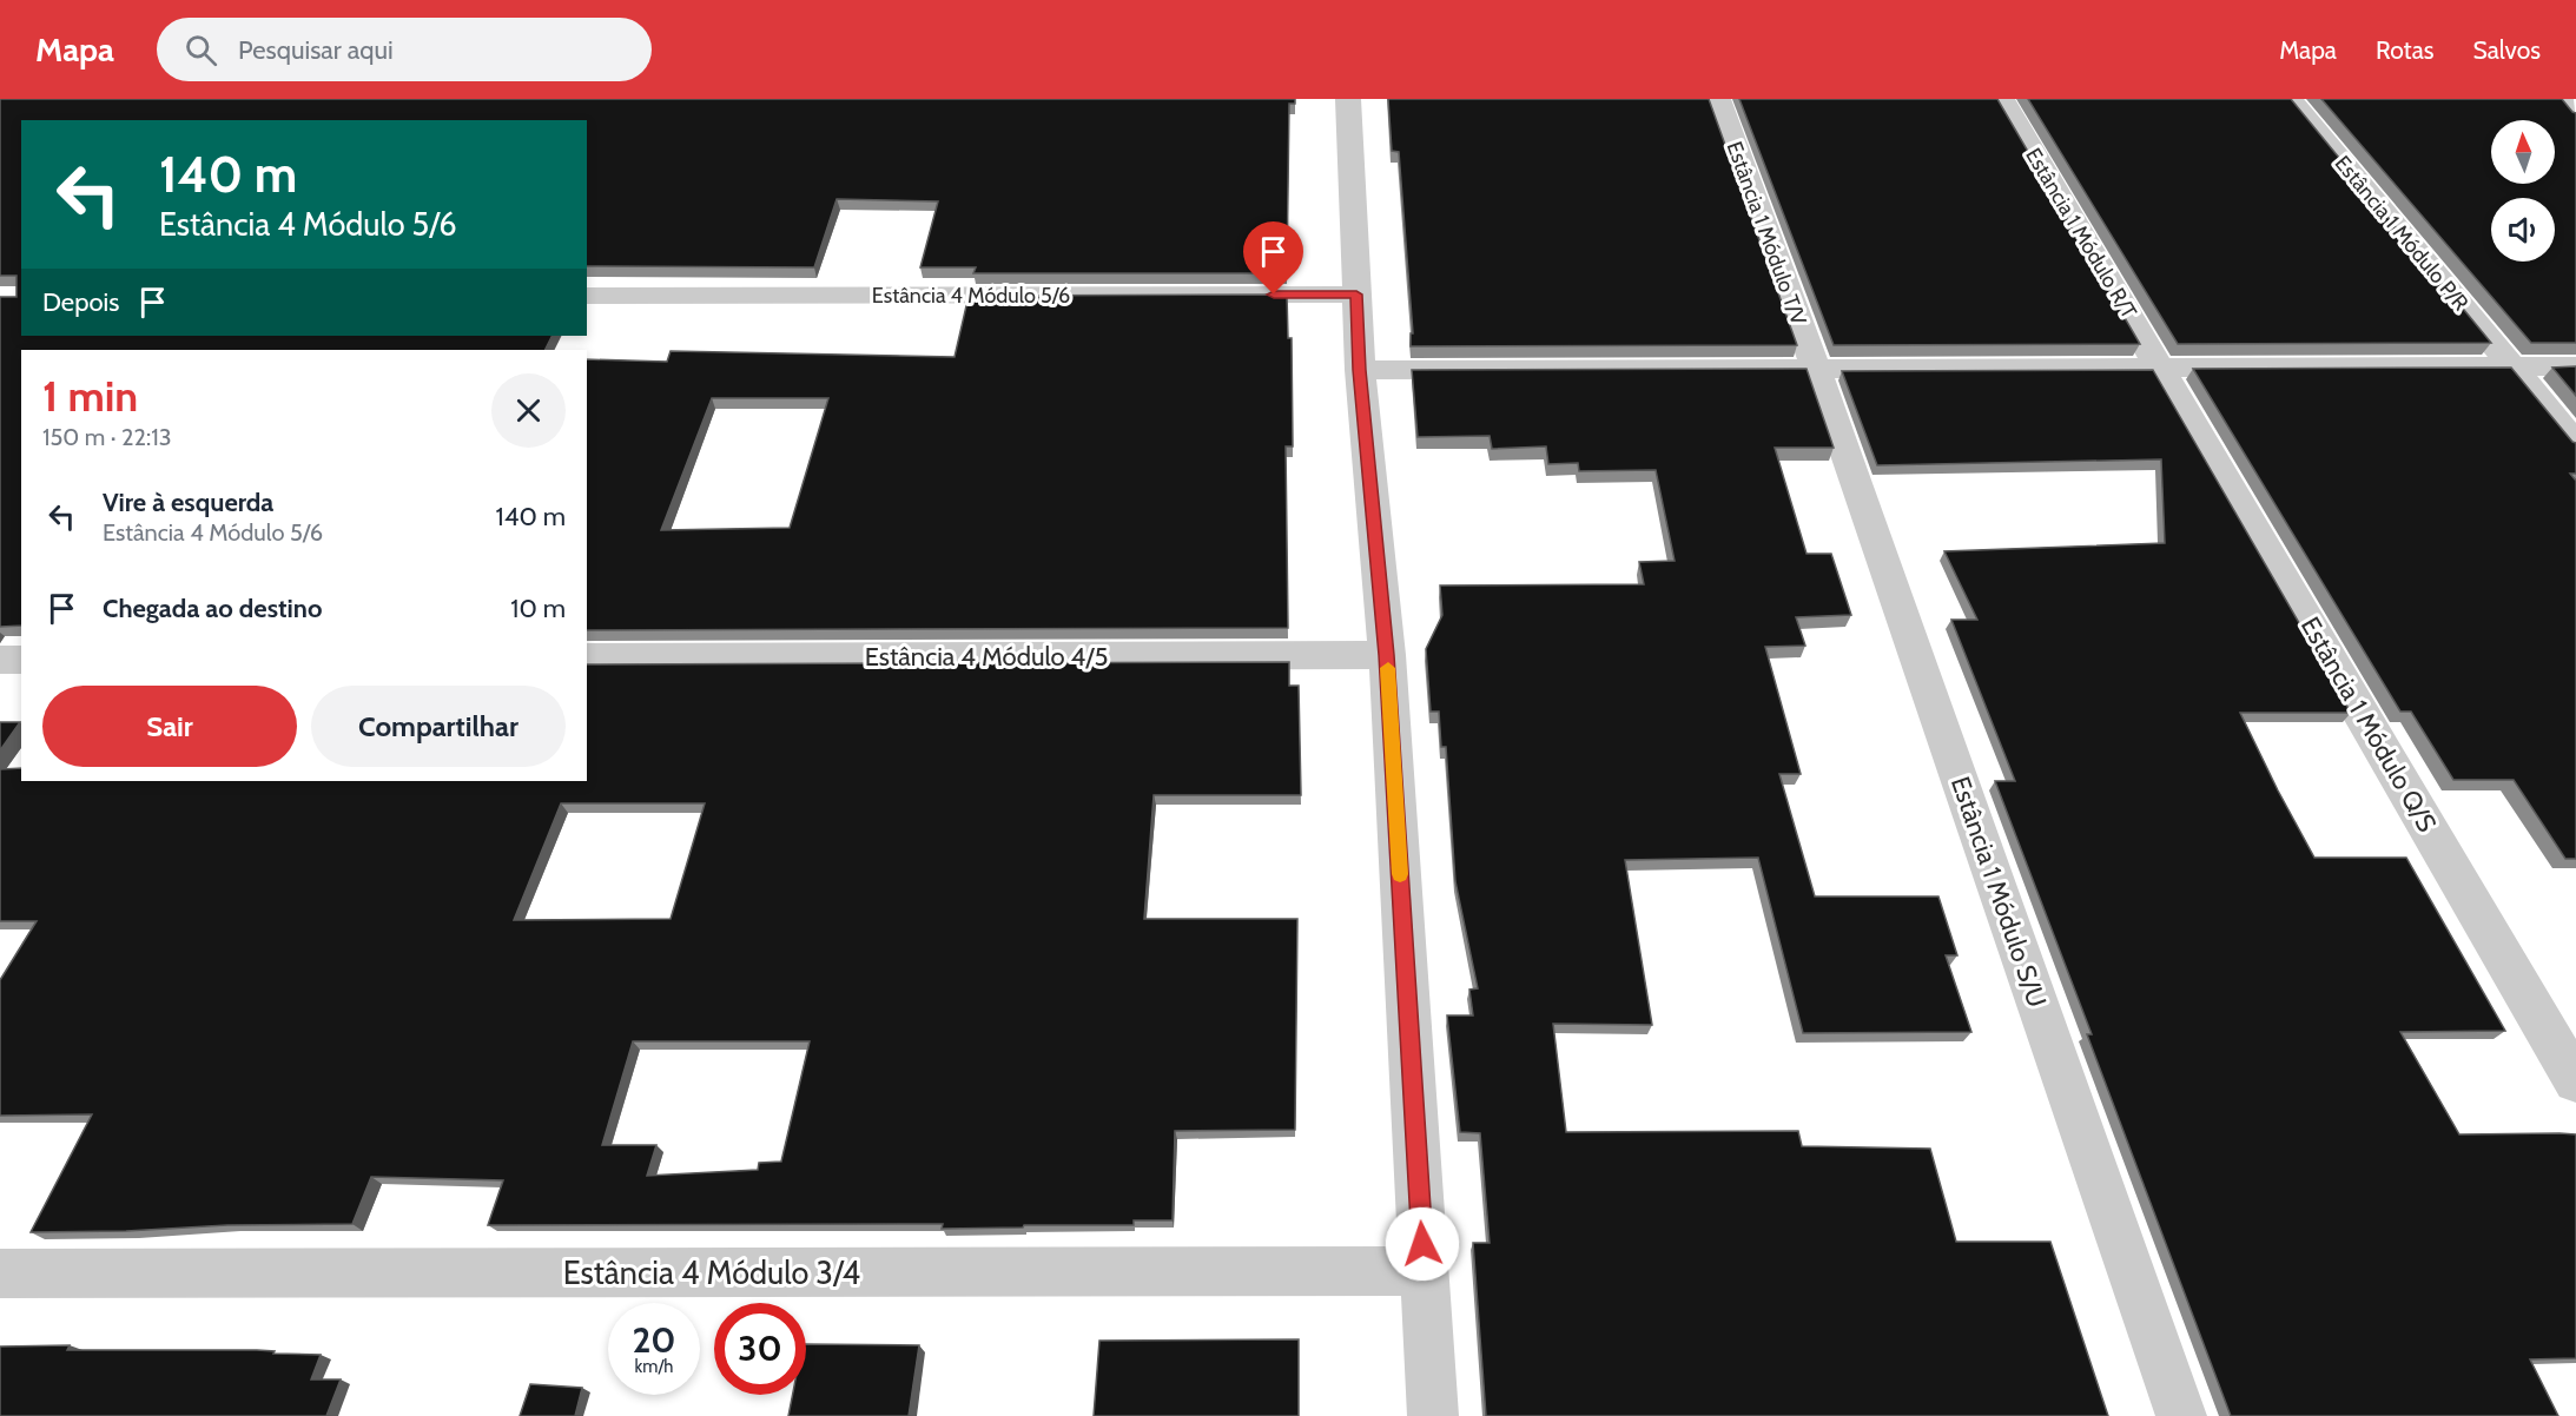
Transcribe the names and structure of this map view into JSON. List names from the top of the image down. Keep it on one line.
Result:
{"streets":{"street":["Estância 1 Módulo T/V","Estância 1 Módulo R/T","Estância 1 Módulo P/R","Estância 4 Módulo 5/6","Estância 4 Módulo 4/5","Estância 1 Módulo Q/S","Estância 1 Módulo S/U","Estância 4 Módulo 3/4"]},"crossings":[["Estância 1 Módulo T/V","Estância 1 Módulo S/U"],["Estância 1 Módulo R/T","Estância 1 Módulo Q/S"]],"north":"top","page":{"header":"Mapa","search":"Pesquisar aqui","nav":["Mapa","Rotas","Salvos"],"turn":["140 m","Estância 4 Módulo 5/6"],"then":"Depois","heading":["1 min","150 m · 22:13"],"list":[{"name":"Vire à esquerda","note":"Estância 4 Módulo 5/6","value":"140 m"},{"name":"Chegada ao destino","value":"10 m"}],"buttons":["Sair","Compartilhar"],"speed":"20 km/h","limit":"30"}}
